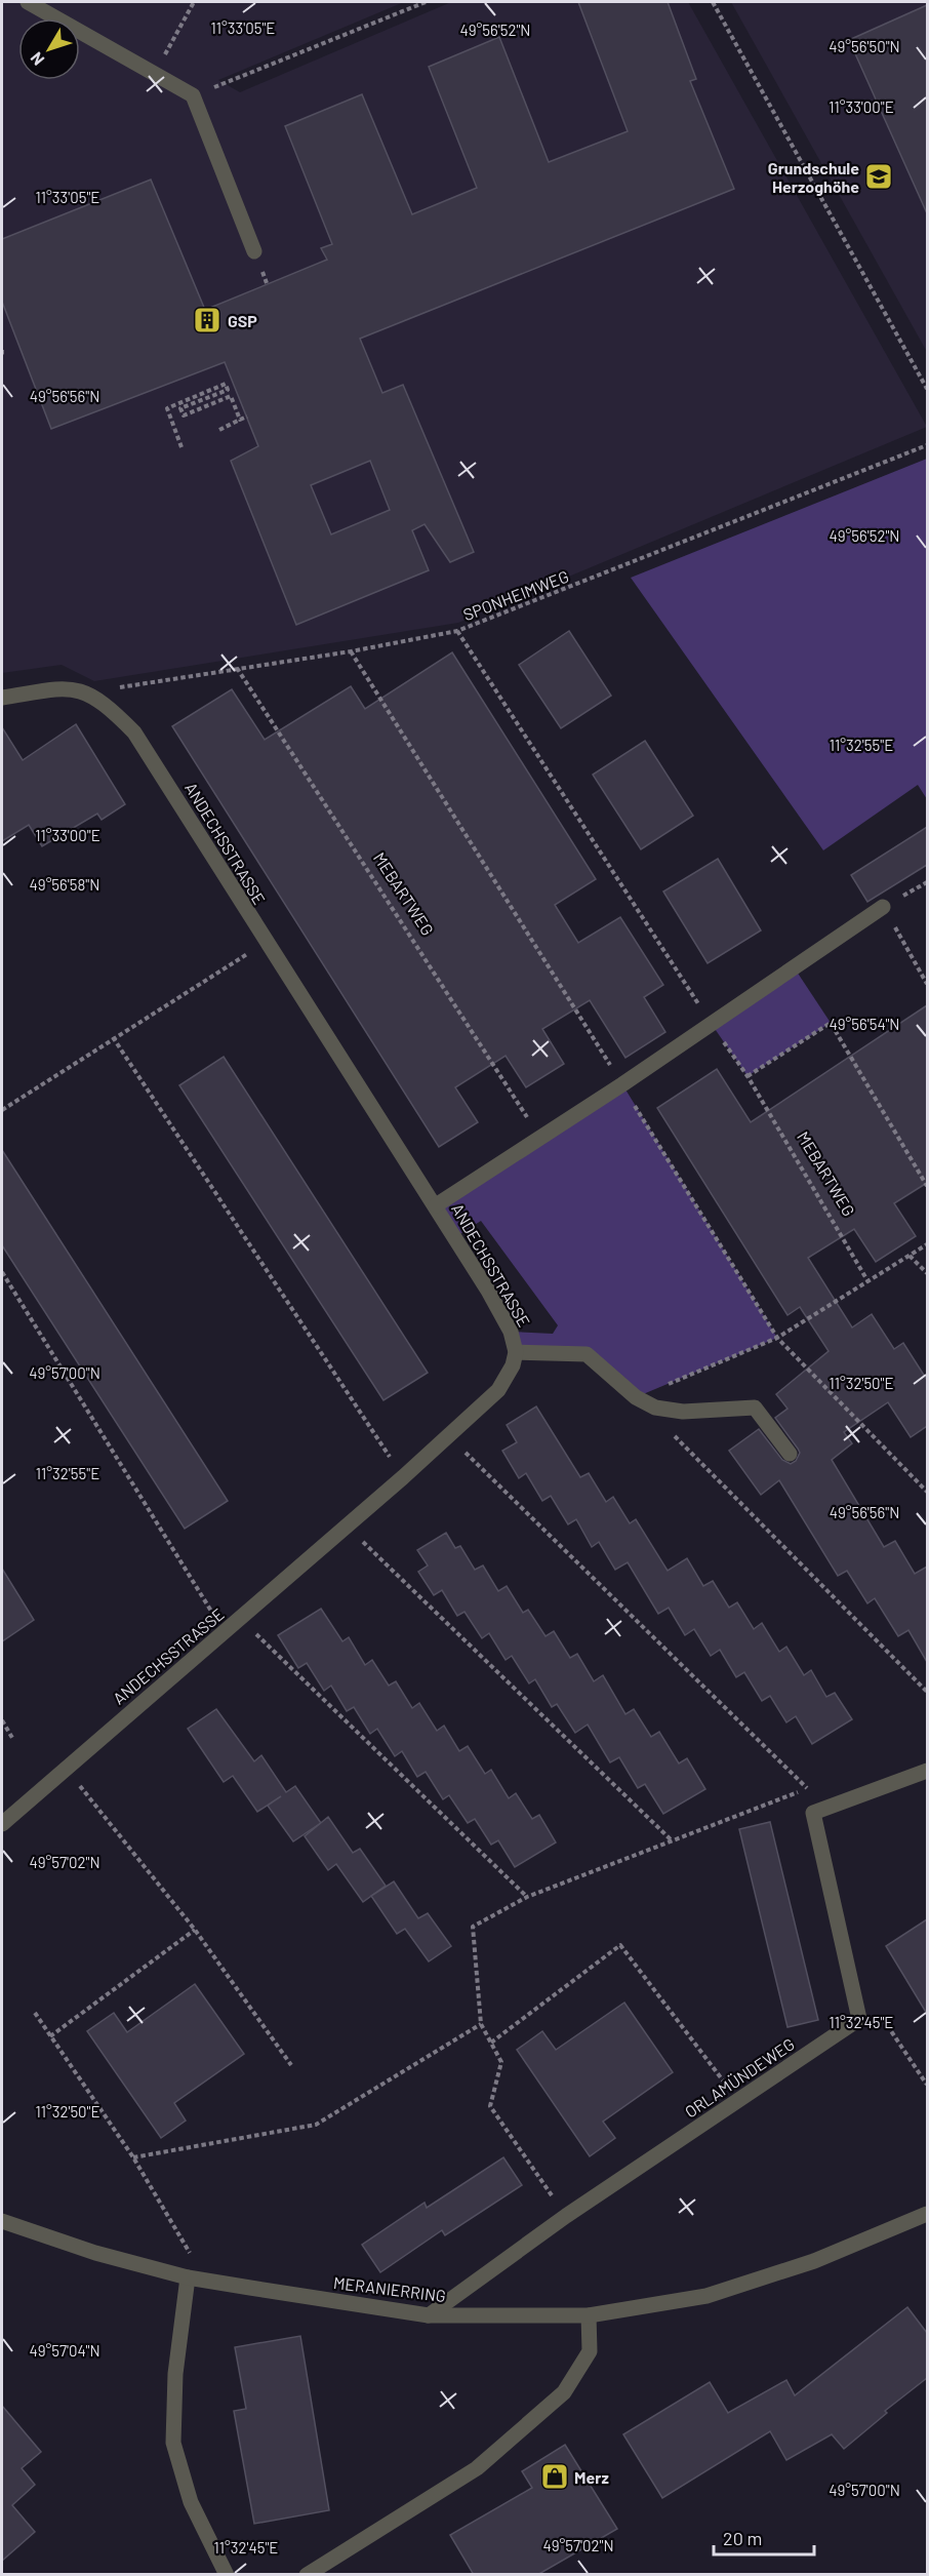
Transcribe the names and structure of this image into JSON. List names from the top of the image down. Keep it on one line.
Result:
{"streets":{"street":["ANDECHSSTRASSE","ORLAMÜNDEWEG","MERANIERRING"],"path":["SPONHEIMWEG","MEBARTWEG"]},"crossings":[["SPONHEIMWEG","ANDECHSSTRASSE"],["SPONHEIMWEG","MEBARTWEG"],["ORLAMÜNDEWEG","MERANIERRING"]],"places":{"school or university":["Grundschule Herzoghöhe"],"building":["GSP"],"shop":["Merz"]},"scale_bar":"20 m","north":"bottom left","coordinates":["11°33'05\"E","49°56'52\"N","49°56'50\"N","11°33'00\"E","49°56'56\"N","11°32'55\"E","49°56'58\"N","49°56'54\"N","49°57'00\"N","11°32'50\"E","49°57'02\"N","11°32'45\"E","49°57'04\"N"]}
